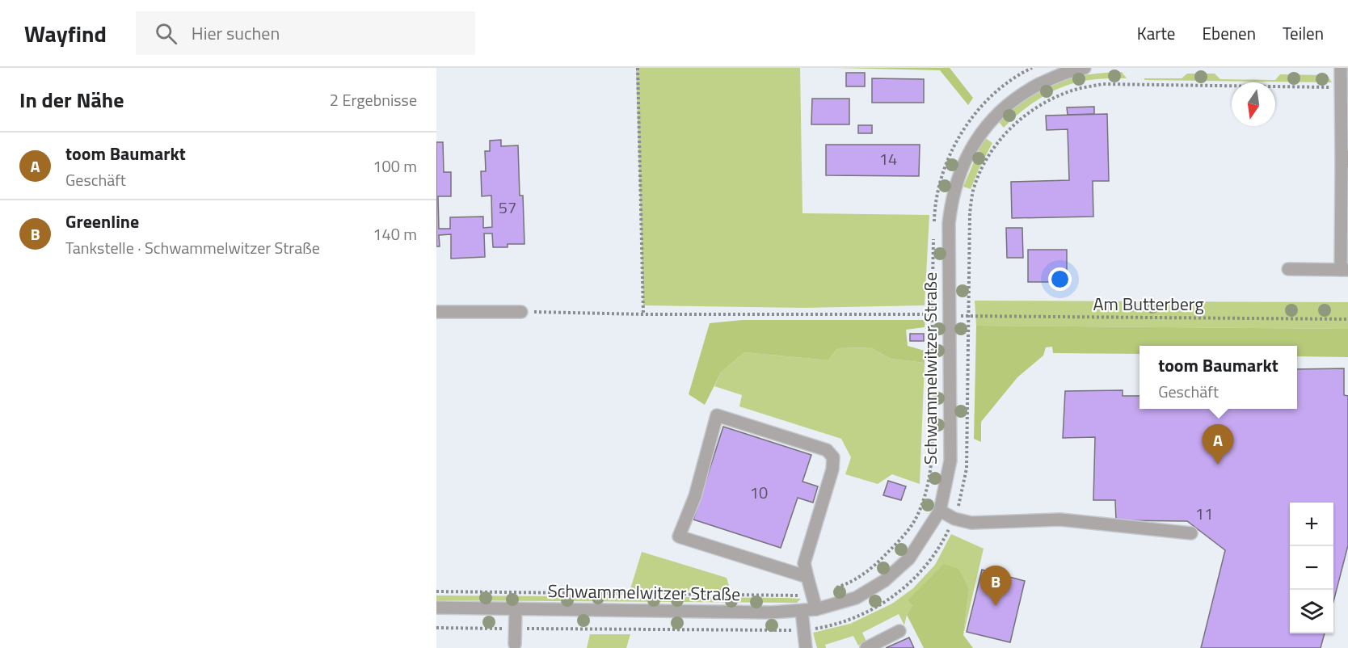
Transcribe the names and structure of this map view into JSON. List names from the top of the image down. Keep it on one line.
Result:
{"streets":{"street":["Schwammelwitzer Straße"],"path":["Am Butterberg"]},"crossings":[["Am Butterberg","Schwammelwitzer Straße"]],"house_numbers":["14","57","10","11"],"north":"bottom","page":{"header":"Wayfind","search":"Hier suchen","nav":["Karte","Ebenen","Teilen"],"heading":["In der Nähe","2 Ergebnisse"],"list":[{"mark":"A","name":"toom Baumarkt","note":"Geschäft","value":"100 m"},{"mark":"B","name":"Greenline","note":"Tankstelle · Schwammelwitzer Straße","value":"140 m"}],"popup":["toom Baumarkt","Geschäft"],"pins":["A","B"],"map_buttons":["+","−"]}}
